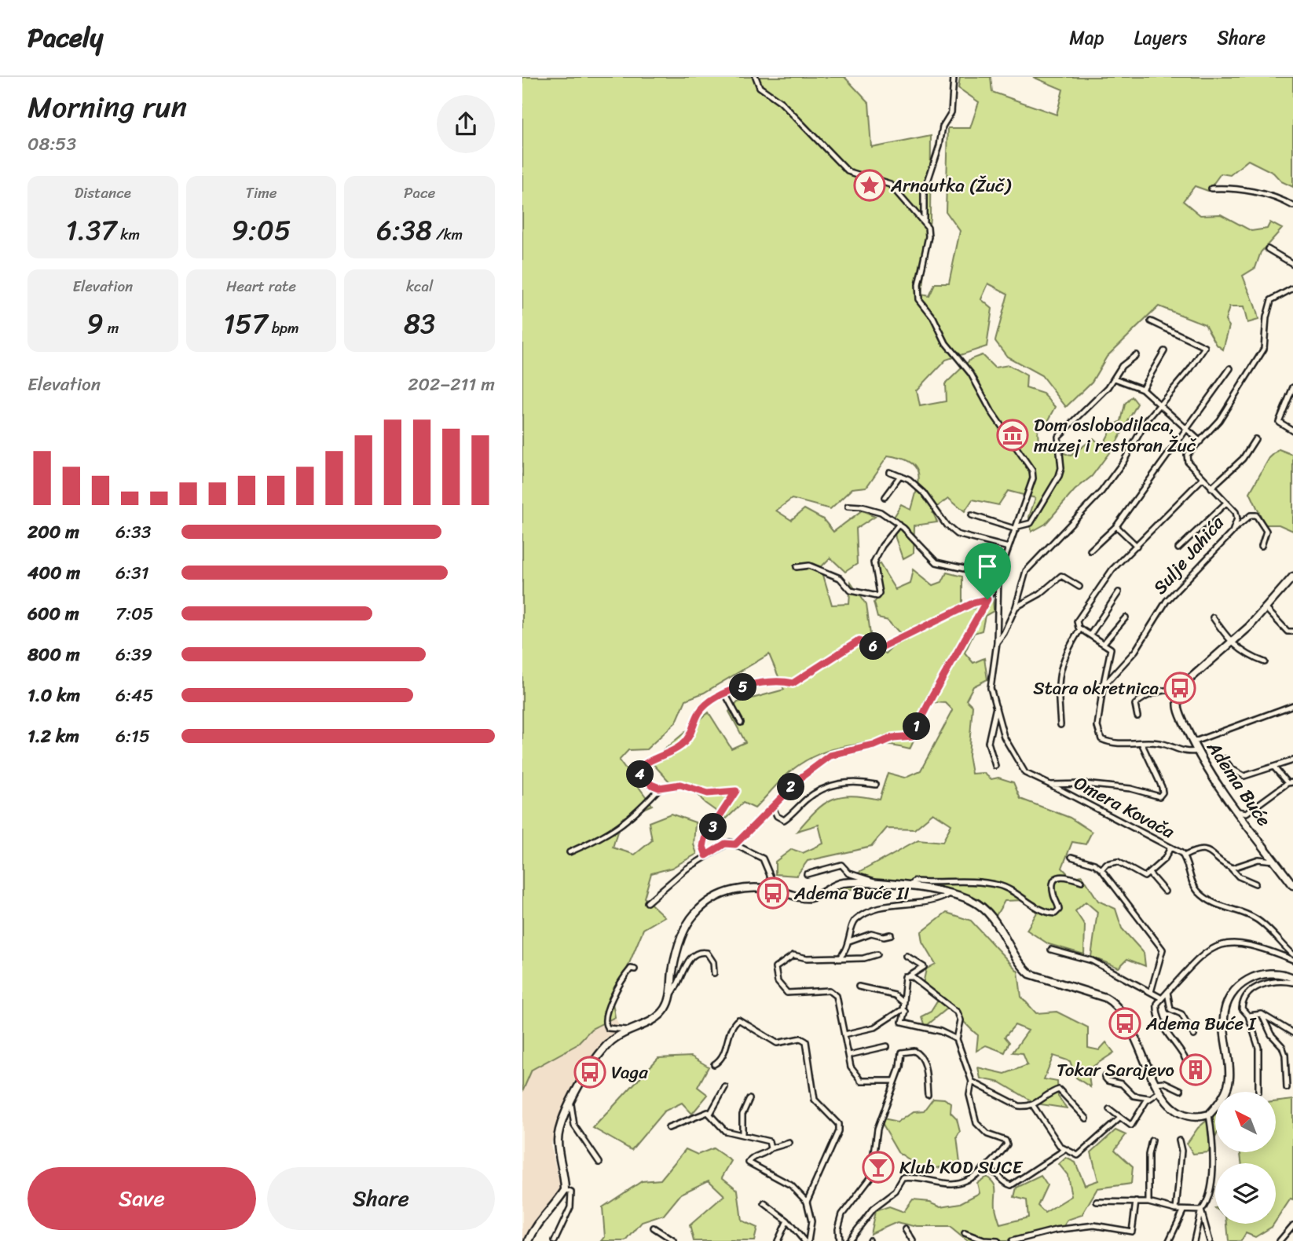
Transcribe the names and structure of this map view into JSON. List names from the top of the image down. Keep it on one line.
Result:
{"streets":{"street":["Sulje Jahića","Adema Buće","Omera Kovača"]},"places":{"place":["Arnautka (Žuč)"],"museum":["Dom oslobodilaca, muzej i restoran Žuč"],"bus stop":["Stara okretnica","Adema Buće II","Adema Buće I","Vaga"],"building":["Tokar Sarajevo"],"bar":["Klub KOD SUCE"]},"north":"top left","page":{"header":"Pacely","nav":["Map","Layers","Share"],"heading":["Morning run","08:53"],"stats":[["Distance","1.37 km"],["Time","9:05"],["Pace","6:38 /km"],["Elevation","9 m"],["Heart rate","157 bpm"],["kcal","83"]],"chart":["Elevation","202–211 m"],"list":[{"name":"200 m","note":"6:33"},{"name":"400 m","note":"6:31"},{"name":"600 m","note":"7:05"},{"name":"800 m","note":"6:39"},{"name":"1.0 km","note":"6:45"},{"name":"1.2 km","note":"6:15"}],"pins":["6","5","1","4","2","3"],"buttons":["Save","Share"]}}
